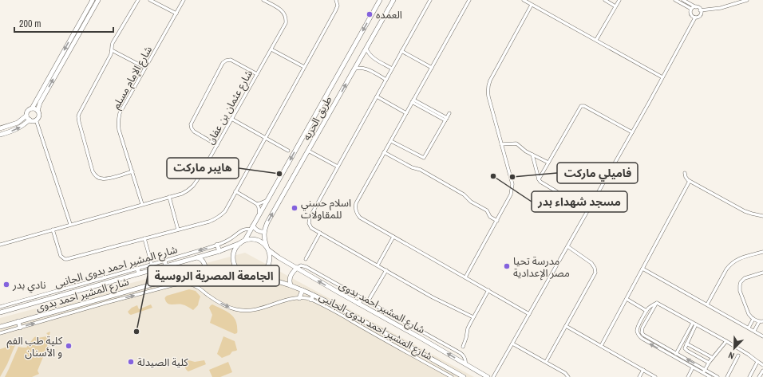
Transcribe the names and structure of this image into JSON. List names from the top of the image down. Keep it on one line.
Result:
{"streets":{"street":["شارع الإمام مسلم","شارع عثمان بن عفان","طريق الحريه","شارع المشير احمد بدوى الجانبى","شارع المشير احمد بدوى"]},"crossings":[["شارع الإمام مسلم","شارع عثمان بن عفان"],["طريق الحريه","شارع المشير احمد بدوى الجانبى"],["طريق الحريه","شارع المشير احمد بدوى"],["شارع المشير احمد بدوى الجانبى","شارع المشير احمد بدوى"]],"places":["العمده","هايبر ماركت","مسجد شهداء بدر","فاميلي ماركت","اسلام حسني للمقاولات","مدرسة تحيا مصر الإعدادية","نادي بدر","الجامعة المصرية الروسية","كلية طب الفم و الأسنان","كلية الصيدلة"],"scale_bar":"200 m","north":"bottom left"}
